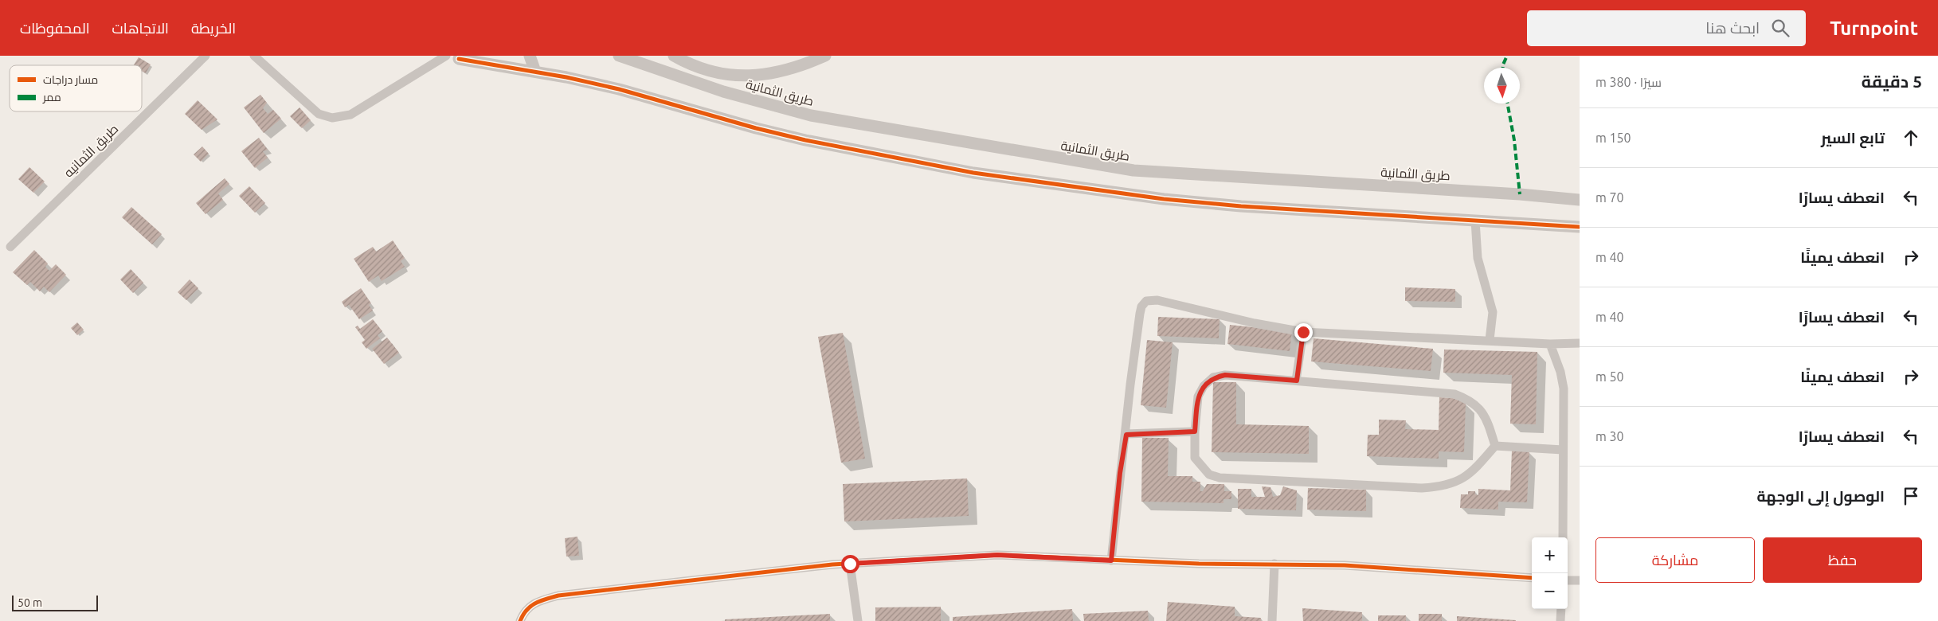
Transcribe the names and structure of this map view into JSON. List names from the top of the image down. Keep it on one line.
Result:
{"streets":{"street":["طريق الثمانية","طريق الثمانيه"]},"legend":["مسار دراجات","ممر"],"scale_bar":"50 m","north":"bottom","page":{"header":"Turnpoint","search":"ابحث هنا","nav":["الخريطة","الاتجاهات","المحفوظات"],"heading":["5 دقيقة","سيرًا · 380 m"],"list":[["تابع السير","150 m"],["انعطف يسارًا","70 m"],["انعطف يمينًا","40 m"],["انعطف يسارًا","40 m"],["انعطف يمينًا","50 m"],["انعطف يسارًا","30 m"],"الوصول إلى الوجهة"],"buttons":["حفظ","مشاركة"],"map_buttons":["+","−"],"scale":"50 m"}}
